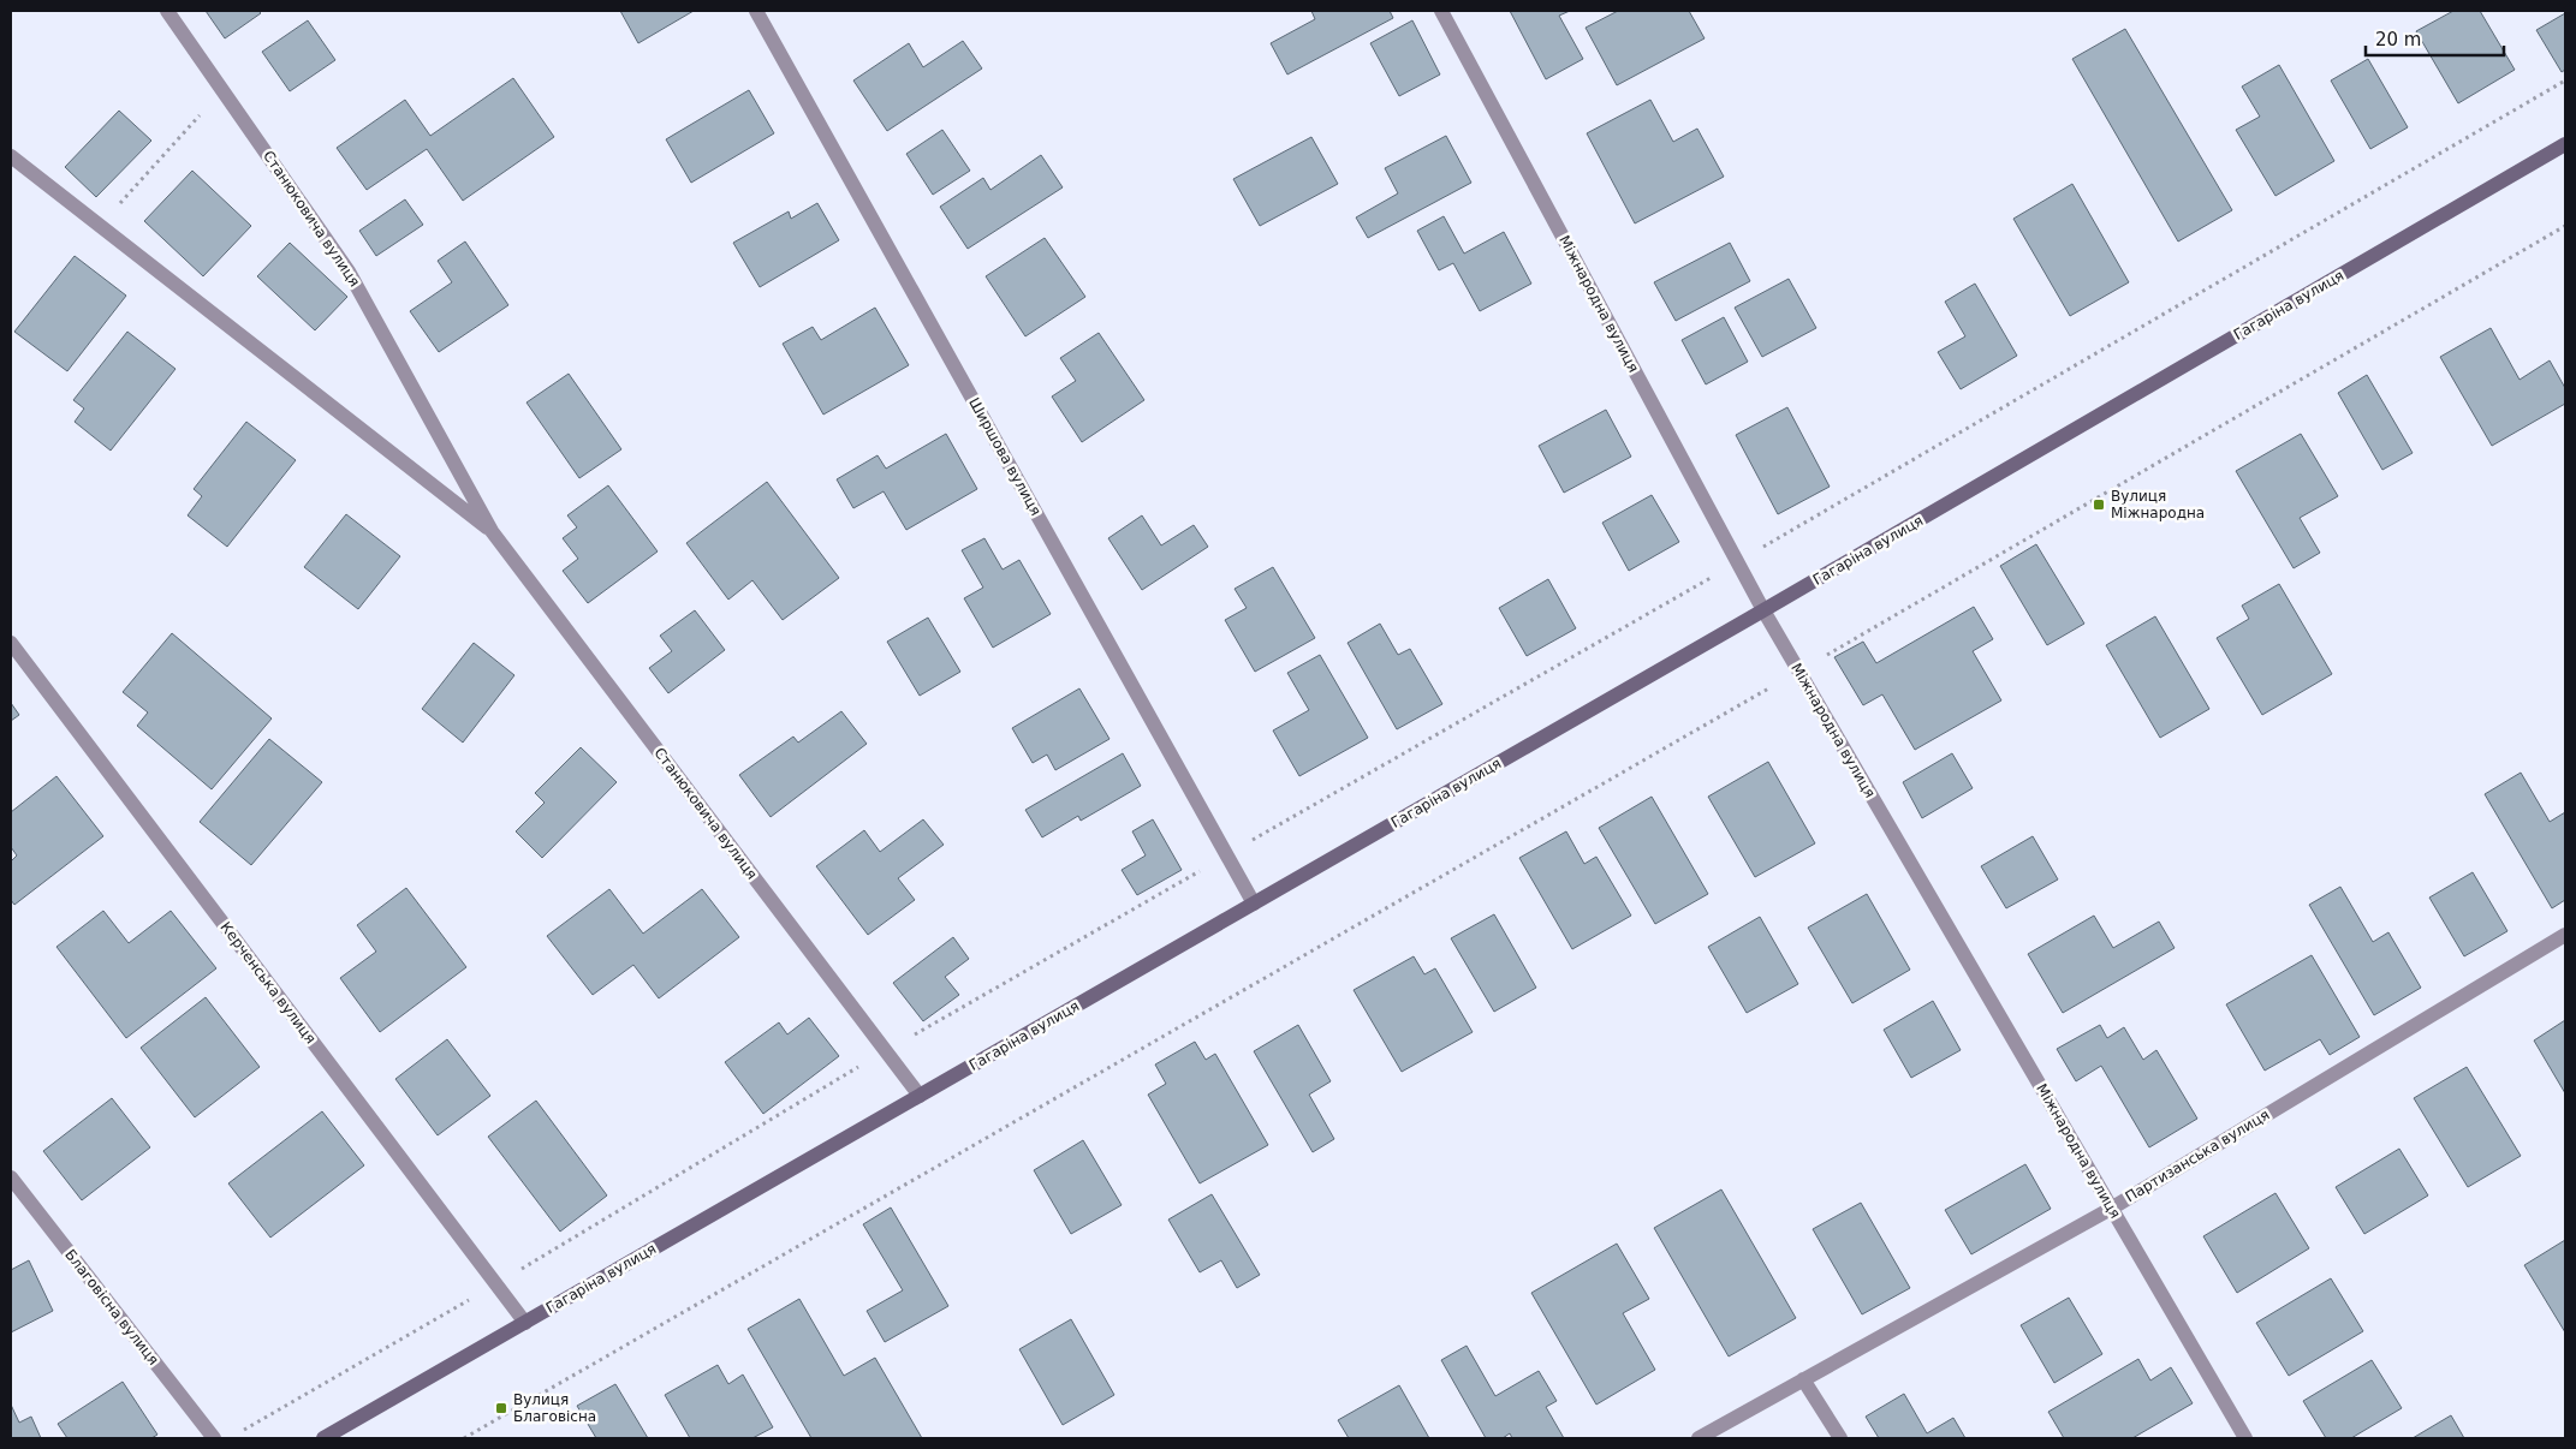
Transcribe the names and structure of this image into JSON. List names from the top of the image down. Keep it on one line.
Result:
{"streets":{"street":["Станюковича вулиця","Міжнародна вулиця","Гагаріна вулиця","Ширшова вулиця","Керченська вулиця","Партизанська вулиця","Благовісна вулиця"]},"crossings":[["Станюковича вулиця","Гагаріна вулиця"],["Міжнародна вулиця","Гагаріна вулиця"],["Міжнародна вулиця","Партизанська вулиця"],["Гагаріна вулиця","Ширшова вулиця"],["Гагаріна вулиця","Керченська вулиця"]],"places":{"transit":["Вулиця Міжнародна","Вулиця Благовісна"]},"scale_bar":"20 m"}
